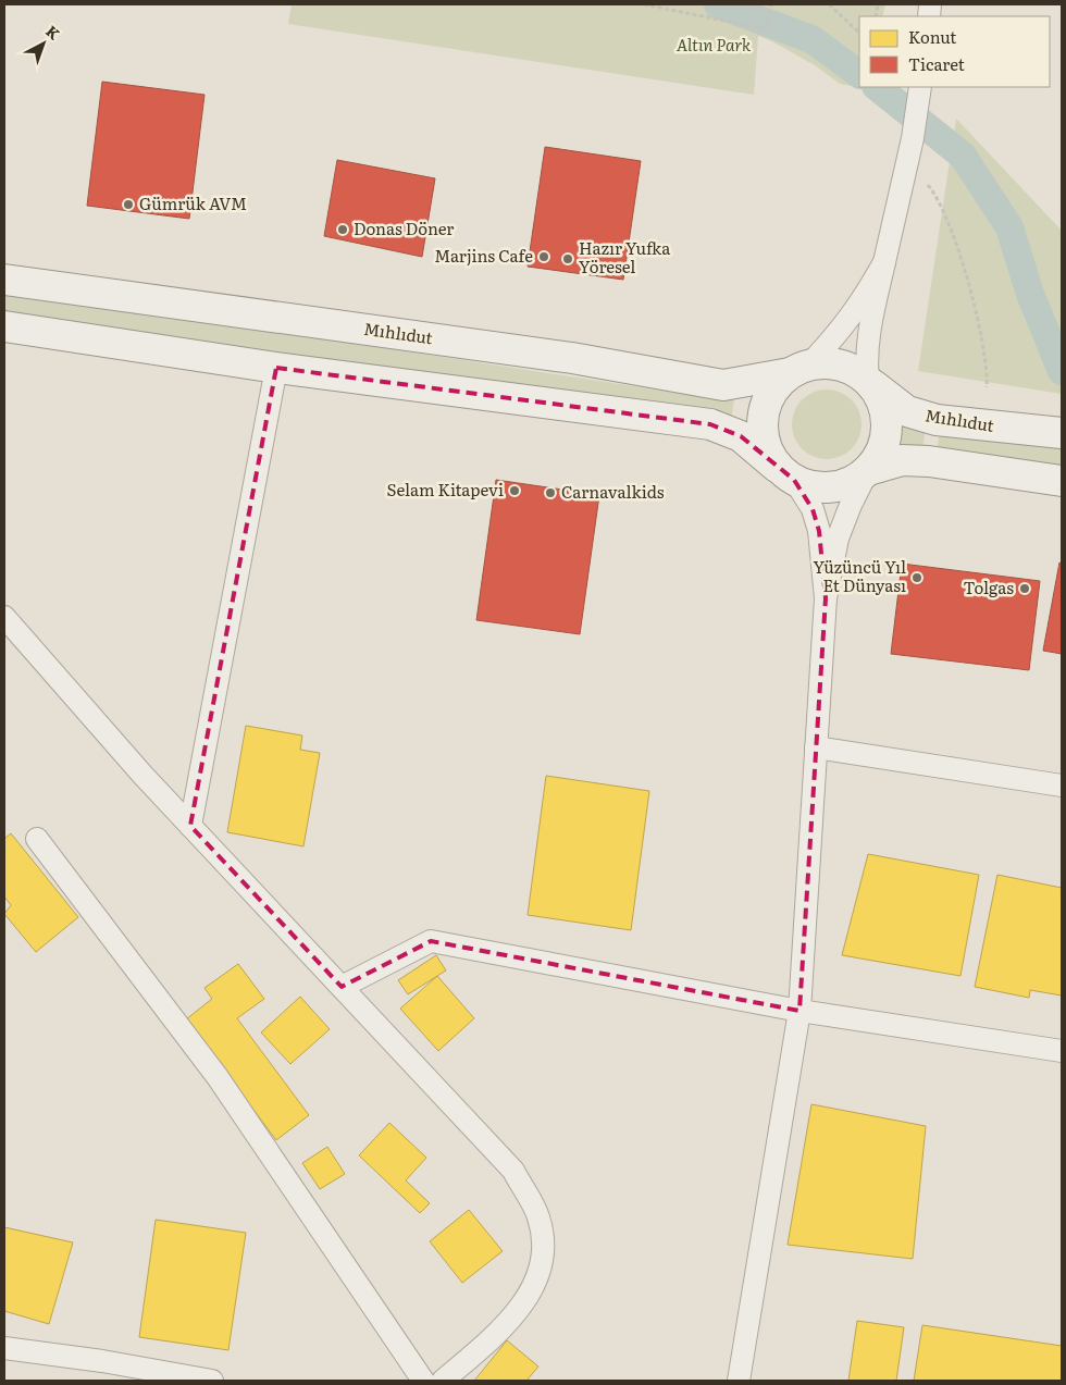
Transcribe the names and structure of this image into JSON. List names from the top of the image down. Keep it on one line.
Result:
{"streets":{"main road":["Mıhlıdut"]},"parks":["Altın Park"],"places":["Gümrük AVM","Donas Döner","Marjins Cafe","Hazır Yufka Yöresel","Selam Kitapevi","Carnavalkids","Yüzüncü Yıl Et Dünyası","Tolgas"],"legend":["Konut","Ticaret"],"north":"top right"}
